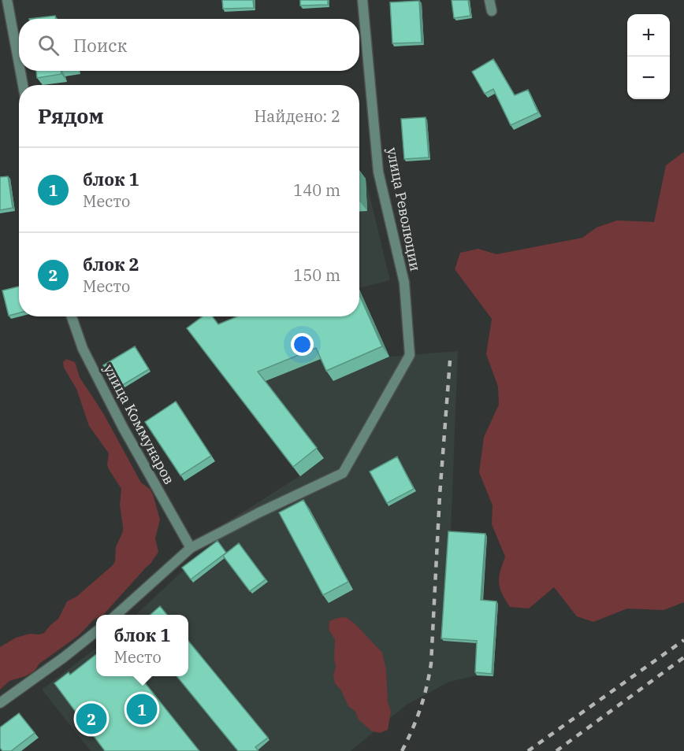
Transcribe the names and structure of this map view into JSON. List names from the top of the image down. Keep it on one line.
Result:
{"streets":{"street":["улица Революции","улица Коммунаров"]},"crossings":[["улица Революции","улица Коммунаров"]],"page":{"map_buttons":["+","−"],"search":"Поиск","heading":["Рядом","Найдено: 2"],"list":[{"mark":"1","name":"блок 1","note":"Место","value":"140 m"},{"mark":"2","name":"блок 2","note":"Место","value":"150 m"}],"popup":["блок 1","Место"],"pins":["1","2"]}}
